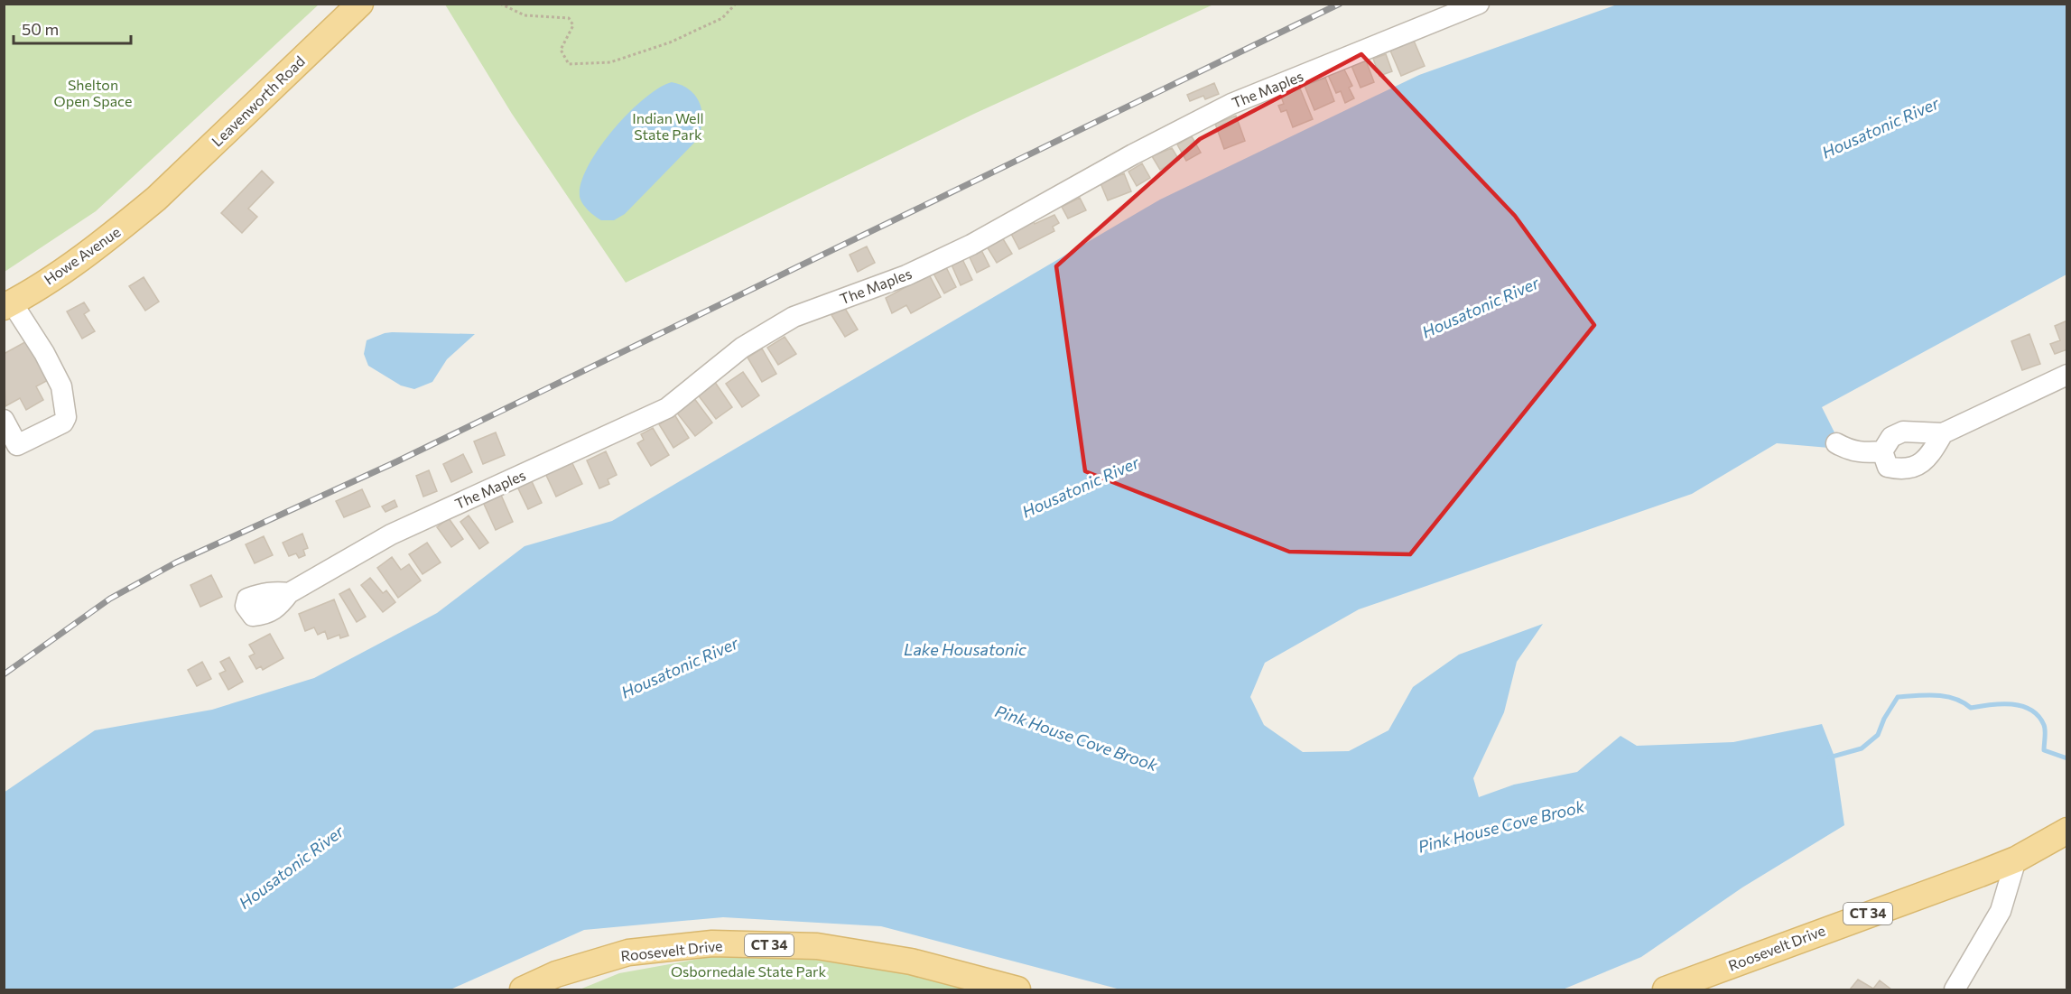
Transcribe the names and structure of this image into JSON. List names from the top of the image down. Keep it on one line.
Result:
{"streets":{"main road":["Leavenworth Road","Howe Avenue","CT 34","Roosevelt Drive"],"street":["The Maples"]},"crossings":[["Leavenworth Road","Howe Avenue"]],"water":["Housatonic River","Lake Housatonic","Pink House Cove Brook"],"parks":["Shelton Open Space","Indian Well State Park","Osbornedale State Park"],"scale_bar":"50 m"}
